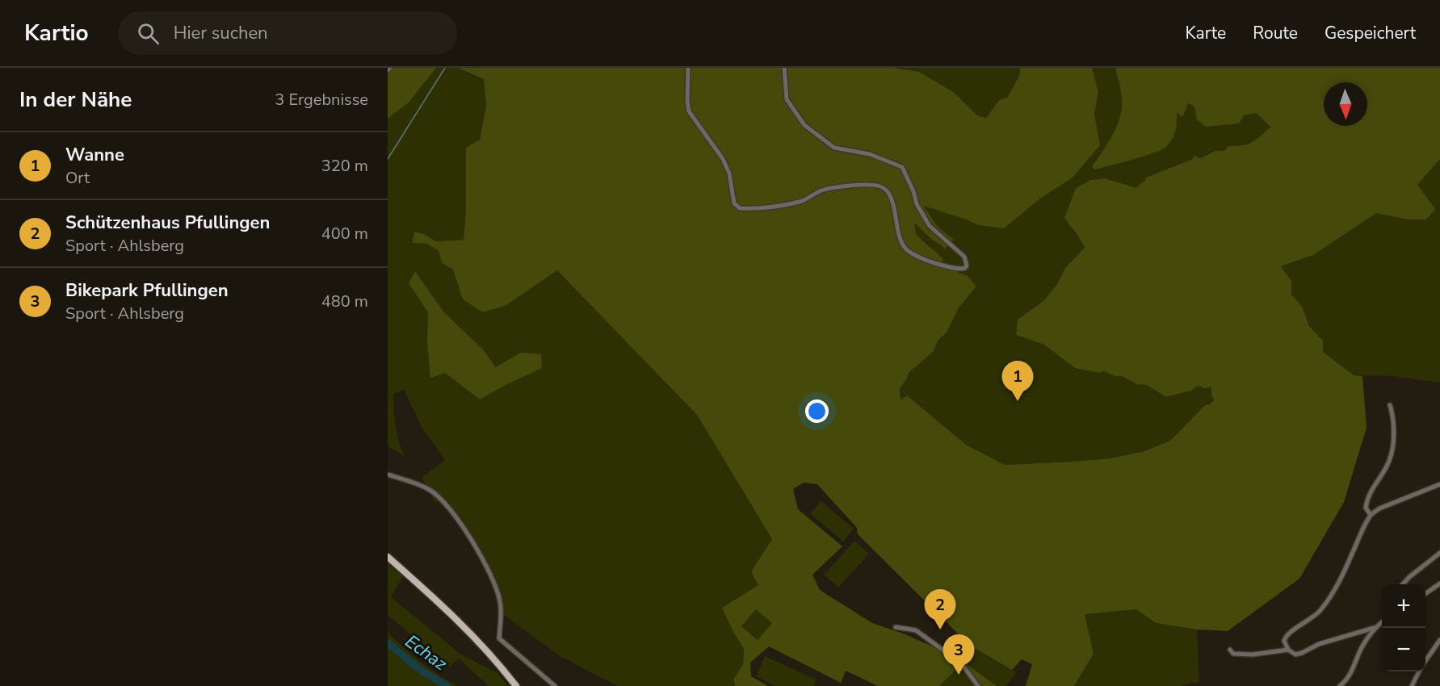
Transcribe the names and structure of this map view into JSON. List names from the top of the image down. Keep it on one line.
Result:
{"water":["Echaz"],"north":"bottom","page":{"header":"Kartio","search":"Hier suchen","nav":["Karte","Route","Gespeichert"],"heading":["In der Nähe","3 Ergebnisse"],"list":[{"mark":"1","name":"Wanne","note":"Ort","value":"320 m"},{"mark":"2","name":"Schützenhaus Pfullingen","note":"Sport · Ahlsberg","value":"400 m"},{"mark":"3","name":"Bikepark Pfullingen","note":"Sport · Ahlsberg","value":"480 m"}],"pins":["1","2","3"],"map_buttons":["+","−"]}}
